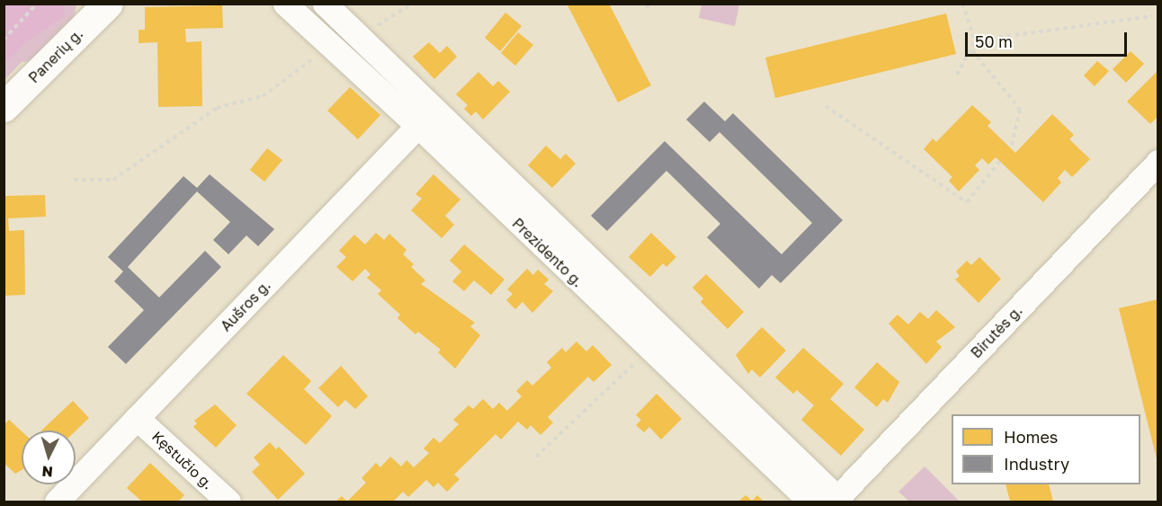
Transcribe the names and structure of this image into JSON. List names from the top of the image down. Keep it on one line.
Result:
{"streets":{"street":["Panerių g.","Prezidento g.","Aušros g.","Birutės g.","Kęstučio g."]},"crossings":[["Prezidento g.","Aušros g."],["Prezidento g.","Birutės g."],["Aušros g.","Kęstučio g."]],"legend":["Homes","Industry"],"scale_bar":"50 m","north":"bottom"}
